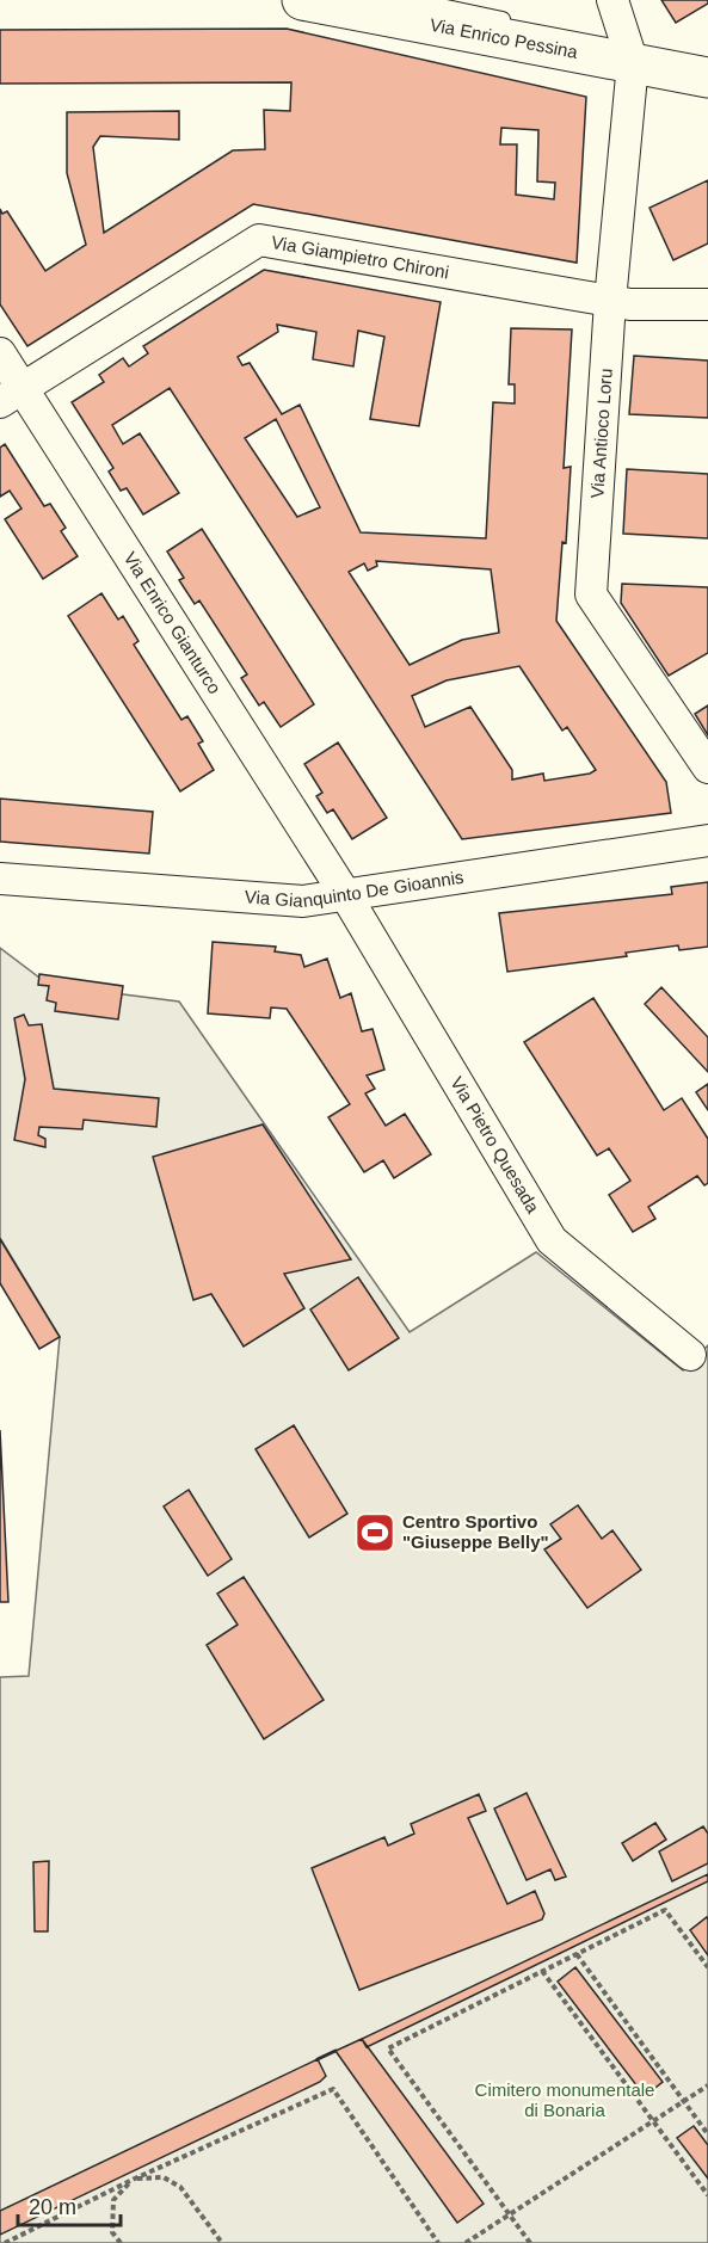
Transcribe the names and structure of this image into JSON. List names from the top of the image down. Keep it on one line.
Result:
{"streets":{"street":["Via Enrico Pessina","Via Giampietro Chironi","Via Antioco Loru","Via Enrico Gianturco","Via Gianquinto De Gioannis","Via Pietro Quesada"]},"crossings":[["Via Enrico Pessina","Via Antioco Loru"],["Via Giampietro Chironi","Via Antioco Loru"],["Via Giampietro Chironi","Via Enrico Gianturco"],["Via Enrico Gianturco","Via Gianquinto De Gioannis"],["Via Enrico Gianturco","Via Pietro Quesada"],["Via Gianquinto De Gioannis","Via Pietro Quesada"]],"parks":["Cimitero monumentale di Bonaria"],"places":{"sports":["Centro Sportivo \"Giuseppe Belly\""]},"scale_bar":"20 m"}
